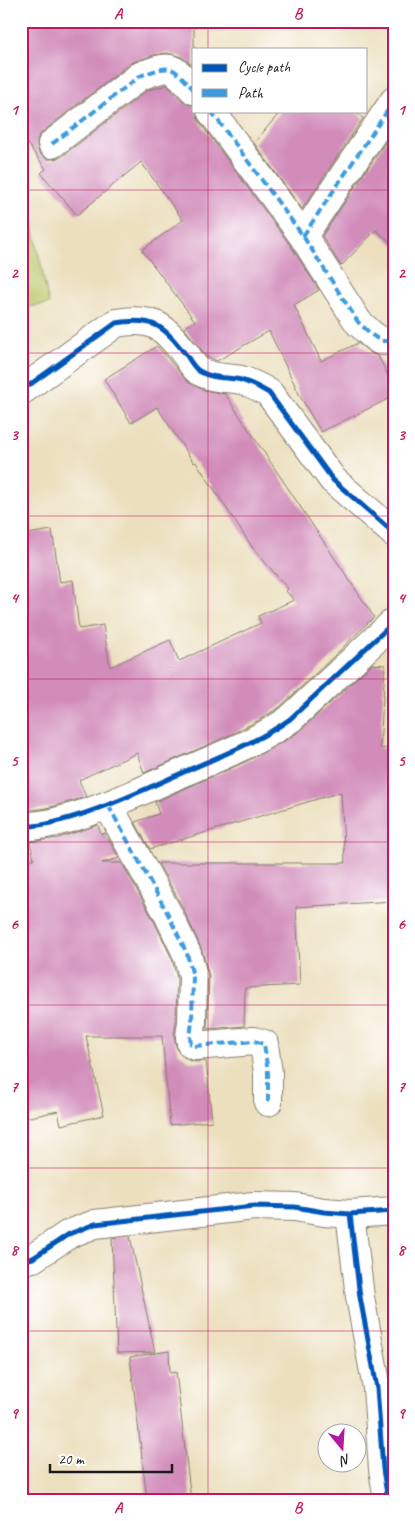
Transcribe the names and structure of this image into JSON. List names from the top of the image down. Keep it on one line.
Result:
{"legend":["Cycle path","Path"],"scale_bar":"20 m","north":"bottom","grid":{"columns":["A","B"],"rows":["1","2","3","4","5","6","7","8","9"]}}
